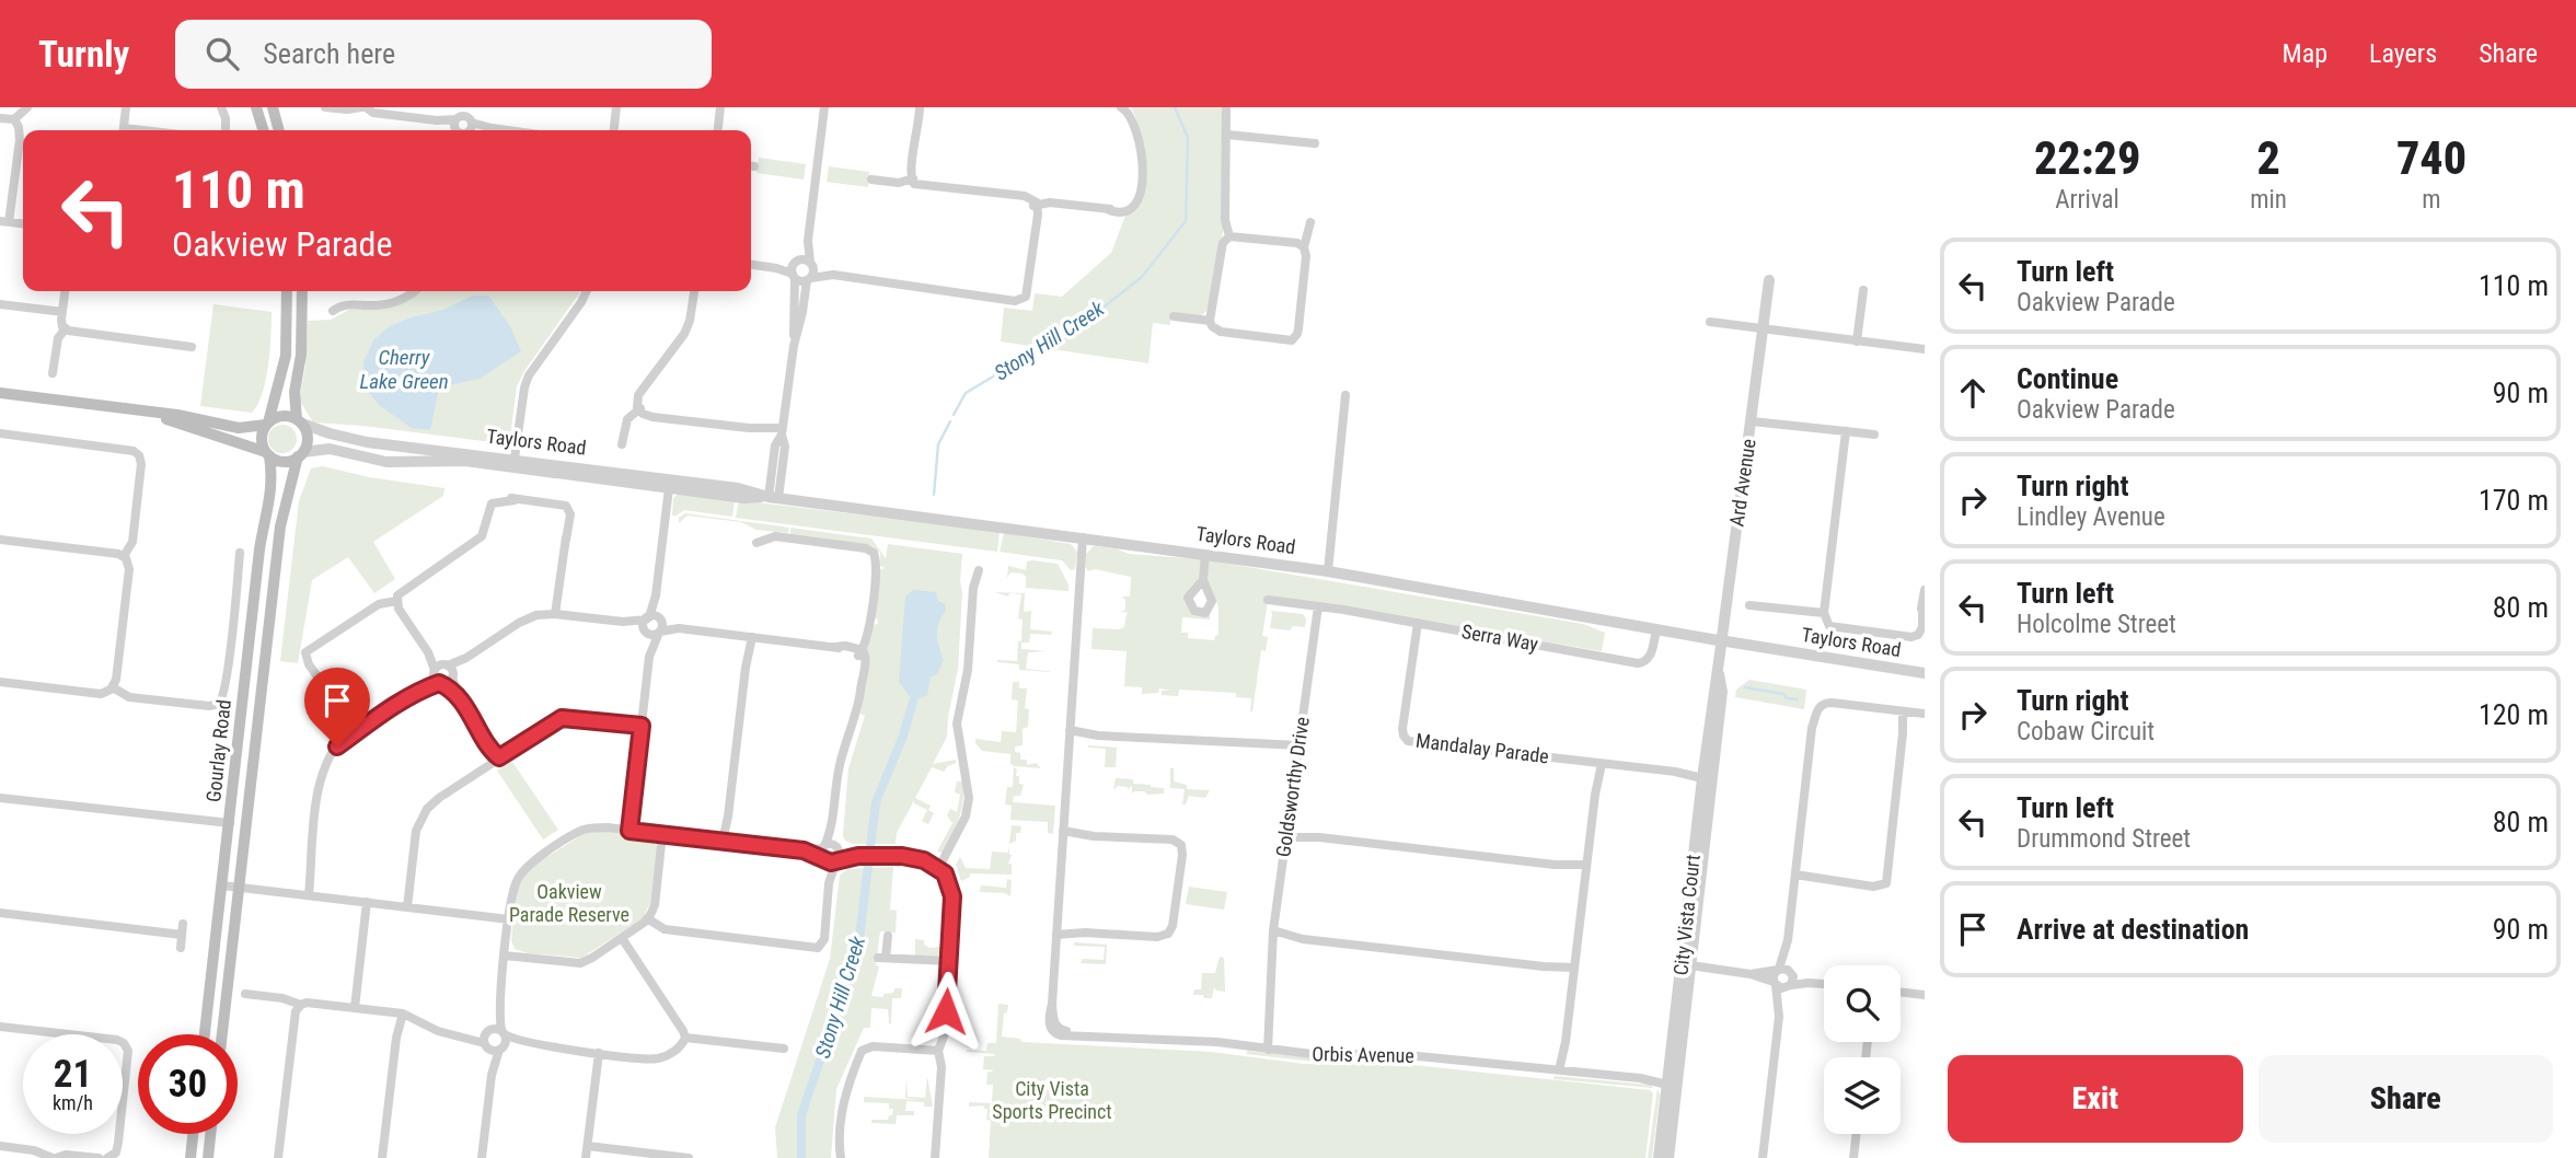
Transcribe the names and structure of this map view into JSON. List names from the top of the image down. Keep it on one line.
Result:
{"streets":{"main road":["Gourlay Road"],"street":["Taylors Road","Ard Avenue","Serra Way","Mandalay Parade","Goldsworthy Drive","City Vista Court","Orbis Avenue"]},"crossings":[["Taylors Road","Ard Avenue"],["Taylors Road","Serra Way"],["Taylors Road","Gourlay Road"],["Taylors Road","City Vista Court"],["Taylors Road","Orbis Avenue"],["Ard Avenue","City Vista Court"],["Serra Way","Mandalay Parade"],["Serra Way","Goldsworthy Drive"],["Mandalay Parade","City Vista Court"],["Goldsworthy Drive","Orbis Avenue"],["City Vista Court","Orbis Avenue"]],"water":["Stony Hill Creek","Cherry Lake Green"],"parks":["Oakview Parade Reserve","City Vista Sports Precinct"],"page":{"header":"Turnly","search":"Search here","nav":["Map","Layers","Share"],"eta":["22:29","Arrival","2","min","740","m"],"turn":["110 m","Oakview Parade"],"list":[{"name":"Turn left","note":"Oakview Parade","value":"110 m"},{"name":"Continue","note":"Oakview Parade","value":"90 m"},{"name":"Turn right","note":"Lindley Avenue","value":"170 m"},{"name":"Turn left","note":"Holcolme Street","value":"80 m"},{"name":"Turn right","note":"Cobaw Circuit","value":"120 m"},{"name":"Turn left","note":"Drummond Street","value":"80 m"},{"name":"Arrive at destination","value":"90 m"}],"speed":"21 km/h","limit":"30","buttons":["Exit","Share"]}}
